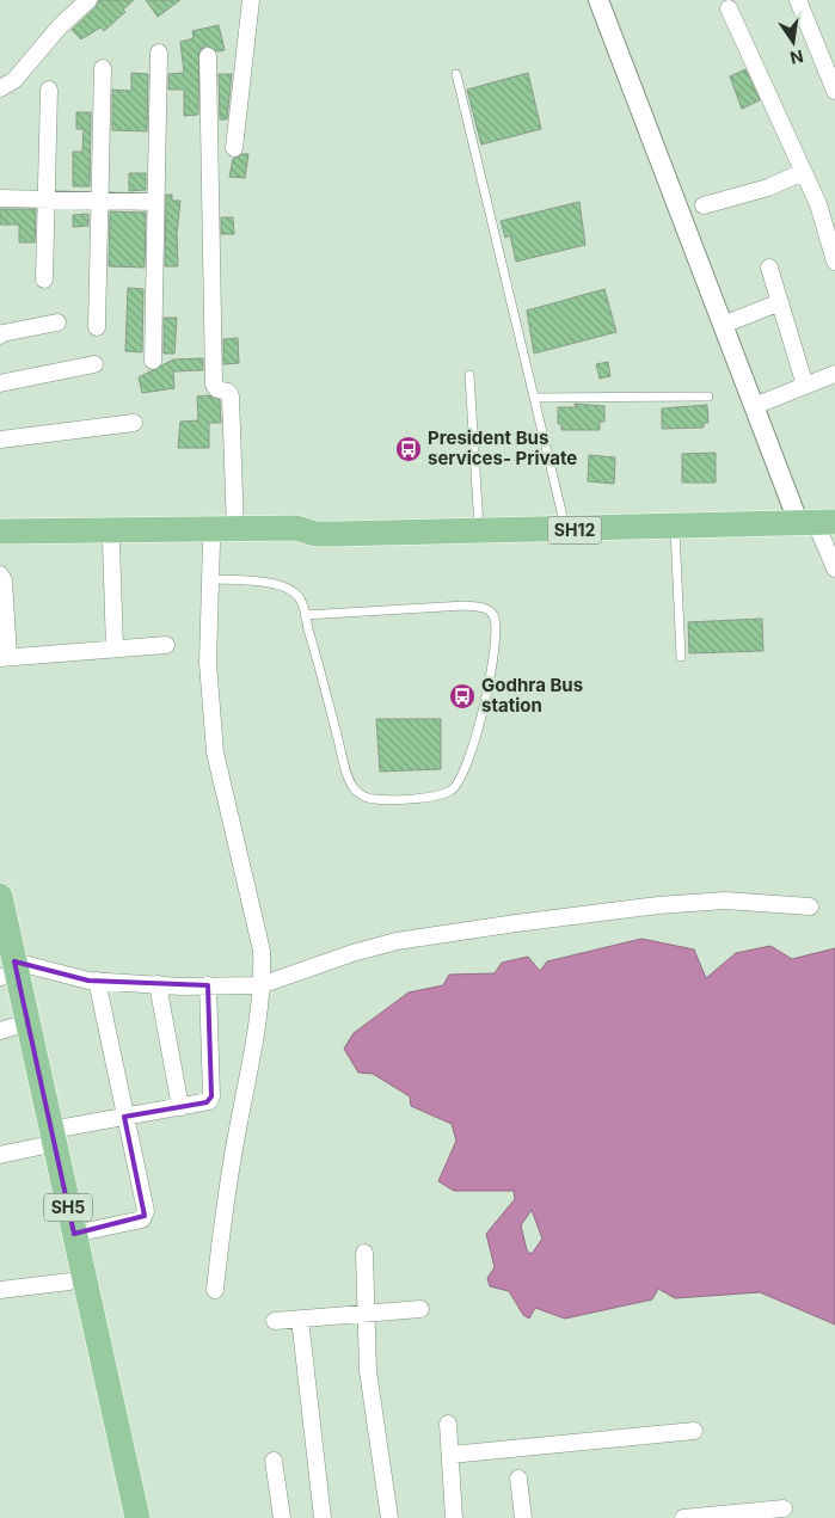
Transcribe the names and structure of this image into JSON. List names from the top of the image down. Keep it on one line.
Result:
{"streets":{"main road":["SH12","SH5"]},"places":{"bus stop":["President Bus services- Private","Godhra Bus station"]},"north":"bottom"}
